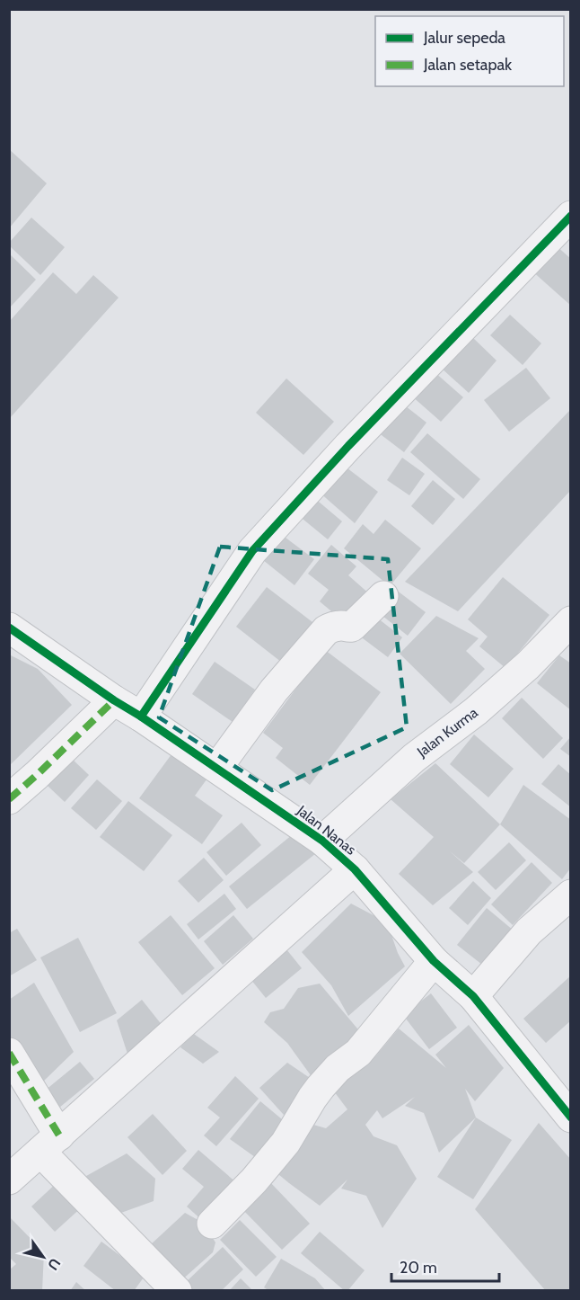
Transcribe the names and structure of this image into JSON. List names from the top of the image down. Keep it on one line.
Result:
{"streets":{"street":["Jalan Kurma","Jalan Nanas"]},"crossings":[["Jalan Kurma","Jalan Nanas"]],"legend":["Jalur sepeda","Jalan setapak"],"scale_bar":"20 m","north":"bottom right"}
